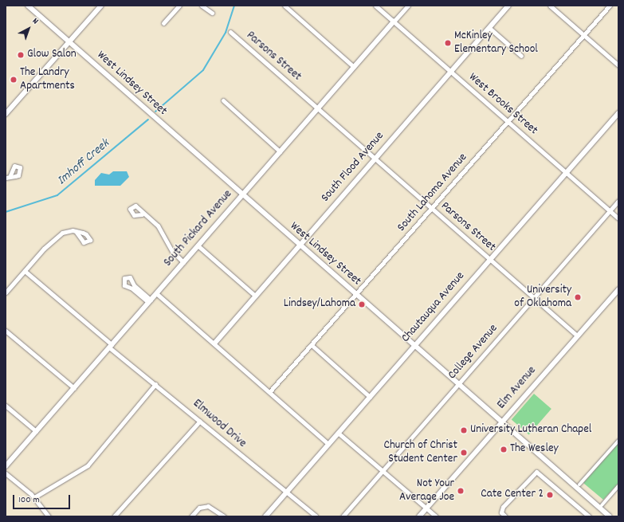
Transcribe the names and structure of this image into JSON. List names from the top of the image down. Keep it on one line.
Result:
{"streets":{"street":["Parsons Street","West Lindsey Street","West Brooks Street","South Flood Avenue","South Lahoma Avenue","South Pickard Avenue","Chautauqua Avenue","College Avenue","Elm Avenue","Elmwood Drive"]},"crossings":[["Parsons Street","South Flood Avenue"],["Parsons Street","South Lahoma Avenue"],["Parsons Street","South Pickard Avenue"],["Parsons Street","Chautauqua Avenue"],["Parsons Street","College Avenue"],["Parsons Street","Elm Avenue"],["West Lindsey Street","South Flood Avenue"],["West Lindsey Street","South Lahoma Avenue"],["West Lindsey Street","South Pickard Avenue"],["West Lindsey Street","Chautauqua Avenue"],["West Lindsey Street","College Avenue"],["West Lindsey Street","Elm Avenue"],["West Brooks Street","South Flood Avenue"],["West Brooks Street","South Lahoma Avenue"],["West Brooks Street","South Pickard Avenue"],["West Brooks Street","Chautauqua Avenue"],["West Brooks Street","College Avenue"],["South Pickard Avenue","Elmwood Drive"],["Chautauqua Avenue","Elmwood Drive"]],"water":["Imhoff Creek"],"places":["McKinley Elementary School","Glow Salon","The Landry Apartments","University of Oklahoma","Lindsey/Lahoma","University Lutheran Chapel","The Wesley","Church of Christ Student Center","Not Your Average Joe","Cate Center 2"],"scale_bar":"100 m","north":"top right"}
